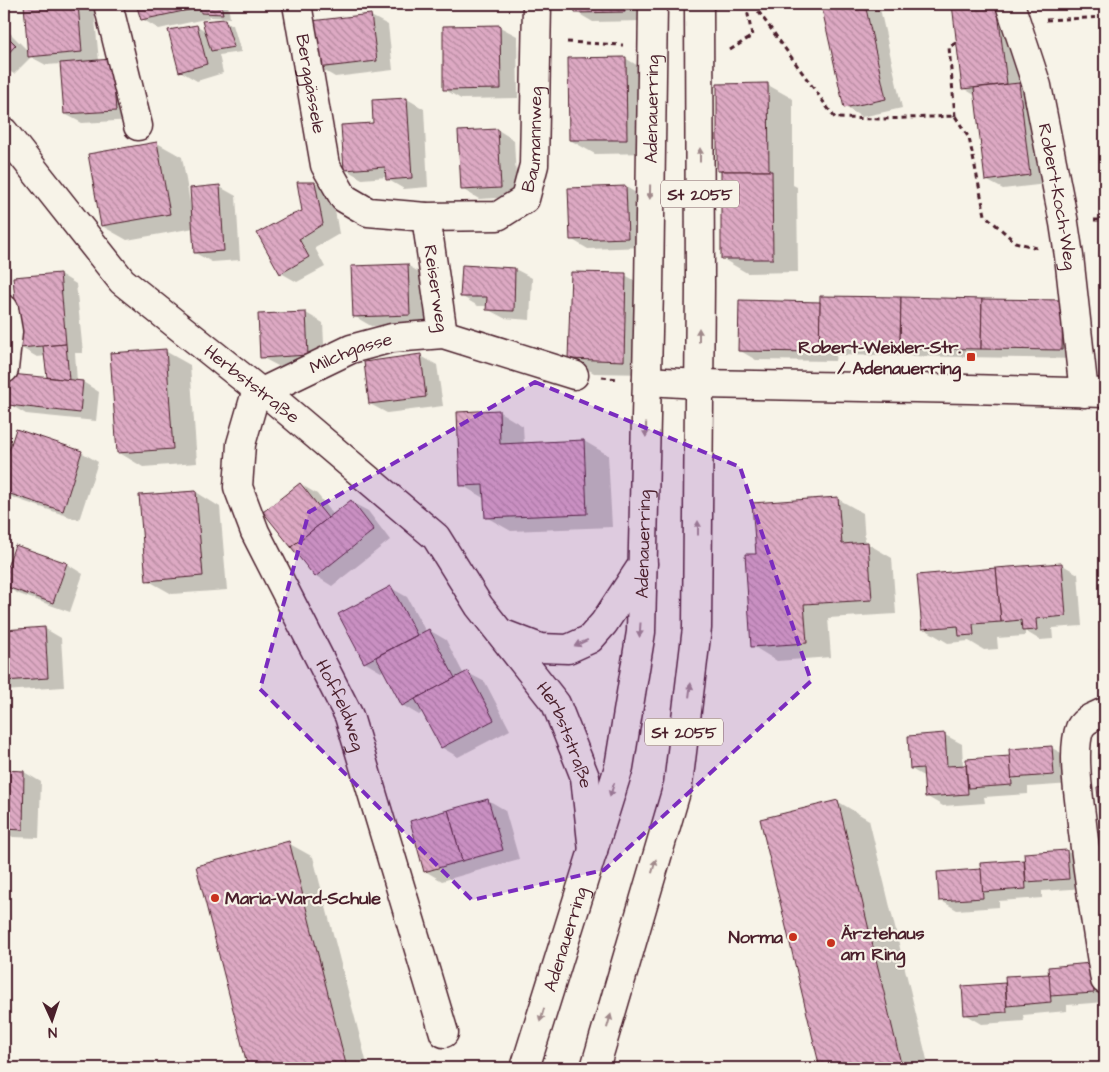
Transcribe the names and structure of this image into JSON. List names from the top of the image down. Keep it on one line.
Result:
{"streets":{"street":["Berggässele","Adenauerring","Baumannweg","St 2055","Robert-Koch-Weg","Reiserweg","Milchgasse","Herbststraße","Hoffeldweg"]},"crossings":[["Berggässele","Baumannweg"],["Berggässele","Reiserweg"],["Adenauerring","Herbststraße"],["Baumannweg","Reiserweg"],["Reiserweg","Milchgasse"],["Milchgasse","Herbststraße"],["Milchgasse","Hoffeldweg"],["Herbststraße","Hoffeldweg"]],"places":{"transit":["Robert-Weixler-Str. / Adenauerring"],"other":["Maria-Ward-Schule","Norma","Ärztehaus am Ring"]},"north":"bottom"}
